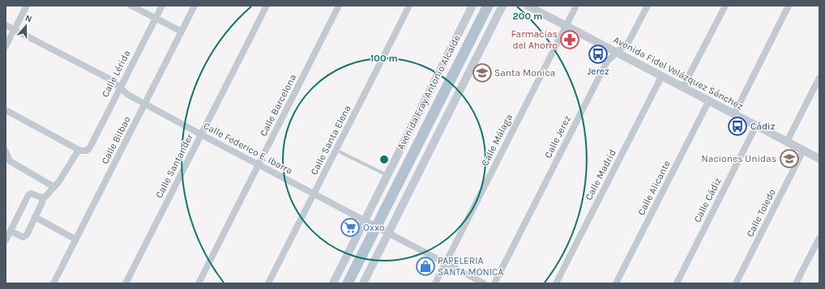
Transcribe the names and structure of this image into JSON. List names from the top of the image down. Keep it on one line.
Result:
{"streets":{"main road":["Avenida Fray Antonio Alcalde"],"street":["Avenida Fidel Velázquez Sánchez","Calle Lérida","Calle Barcelona","Calle Jerez","Calle Bilbao","Calle Santa Elena","Calle Málaga","Calle Federico E. Ibarra","Calle Santander","Calle Madrid","Calle Alicante","Calle Cádiz","Calle Toledo"]},"crossings":[["Avenida Fidel Velázquez Sánchez","Calle Jerez"],["Avenida Fidel Velázquez Sánchez","Calle Málaga"],["Avenida Fidel Velázquez Sánchez","Calle Madrid"],["Avenida Fidel Velázquez Sánchez","Calle Alicante"],["Avenida Fidel Velázquez Sánchez","Calle Cádiz"],["Avenida Fidel Velázquez Sánchez","Calle Toledo"],["Calle Lérida","Calle Federico E. Ibarra"],["Avenida Fray Antonio Alcalde","Calle Federico E. Ibarra"],["Calle Barcelona","Calle Federico E. Ibarra"],["Calle Bilbao","Calle Federico E. Ibarra"],["Calle Santa Elena","Calle Federico E. Ibarra"],["Calle Málaga","Calle Federico E. Ibarra"],["Calle Federico E. Ibarra","Calle Santander"]],"places":{"pharmacy":["Farmacias del Ahorro"],"bus stop":["Jerez","Cádiz"],"school or university":["Santa Monica","Naciones Unidas"],"supermarket":["Oxxo"],"shop":["PAPELERIA SANTA MONICA"]},"north":"top","rings":["200 m","100 m"]}
